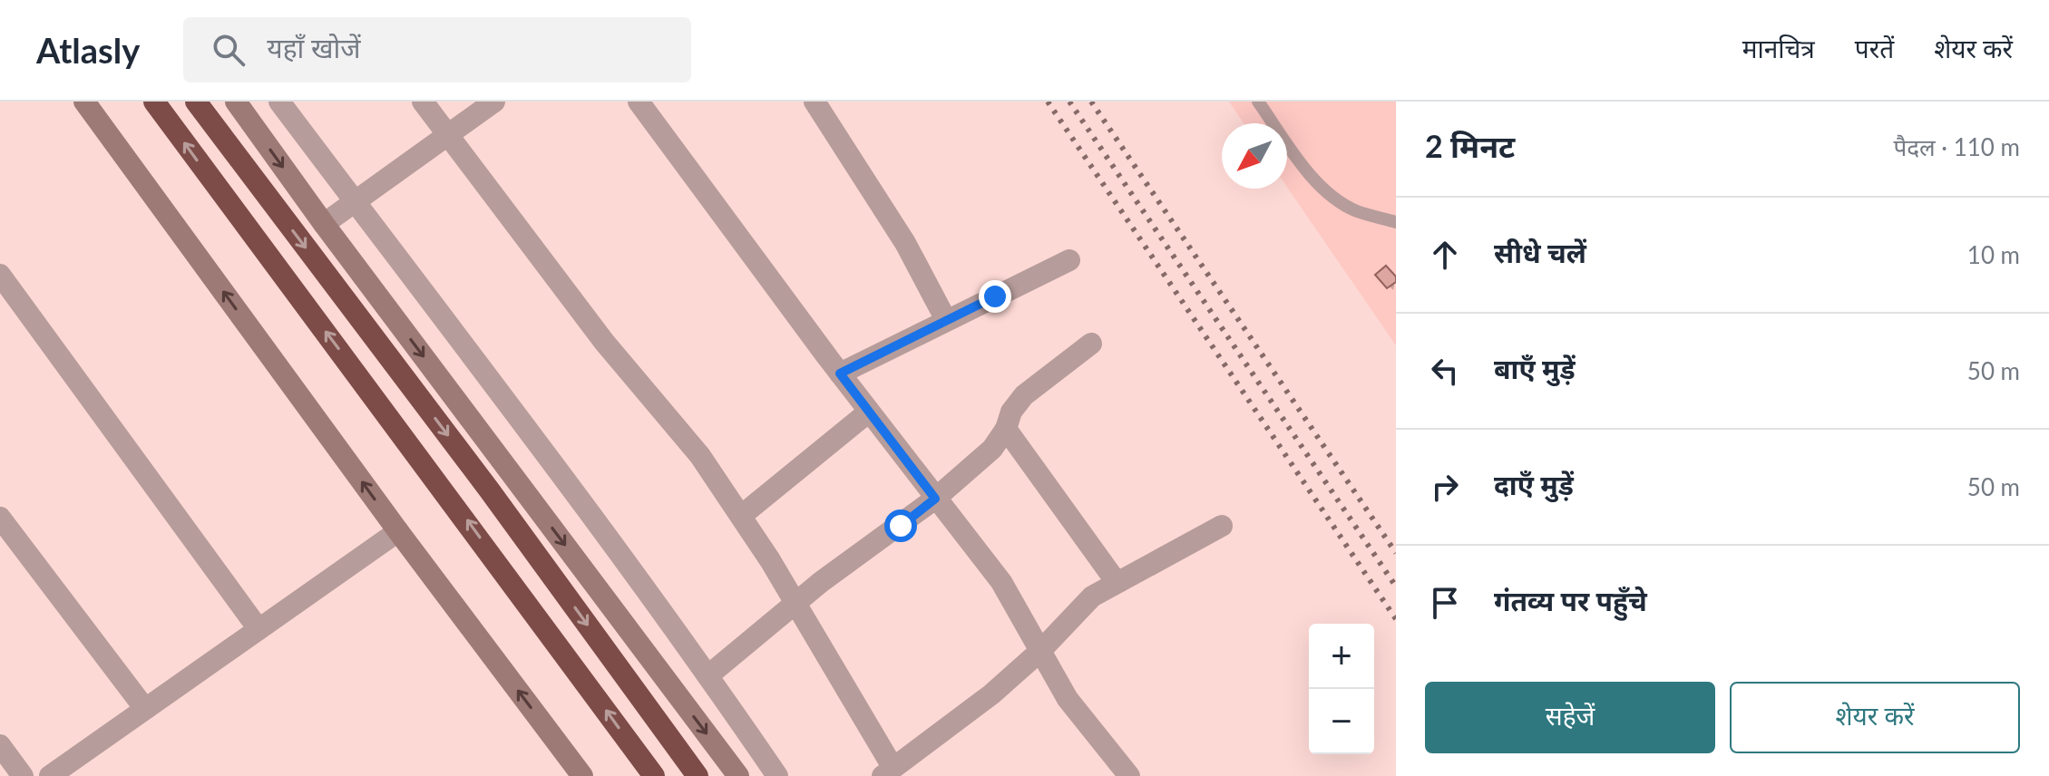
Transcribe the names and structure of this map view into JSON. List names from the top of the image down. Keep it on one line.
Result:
{"north":"bottom left","page":{"header":"Atlasly","search":"यहाँ खोजें","nav":["मानचित्र","परतें","शेयर करें"],"heading":["2 मिनट","पैदल · 110 m"],"list":[["सीधे चलें","10 m"],["बाएँ मुड़ें","50 m"],["दाएँ मुड़ें","50 m"],"गंतव्य पर पहुँचे"],"map_buttons":["+","−"],"buttons":["सहेजें","शेयर करें"]}}
